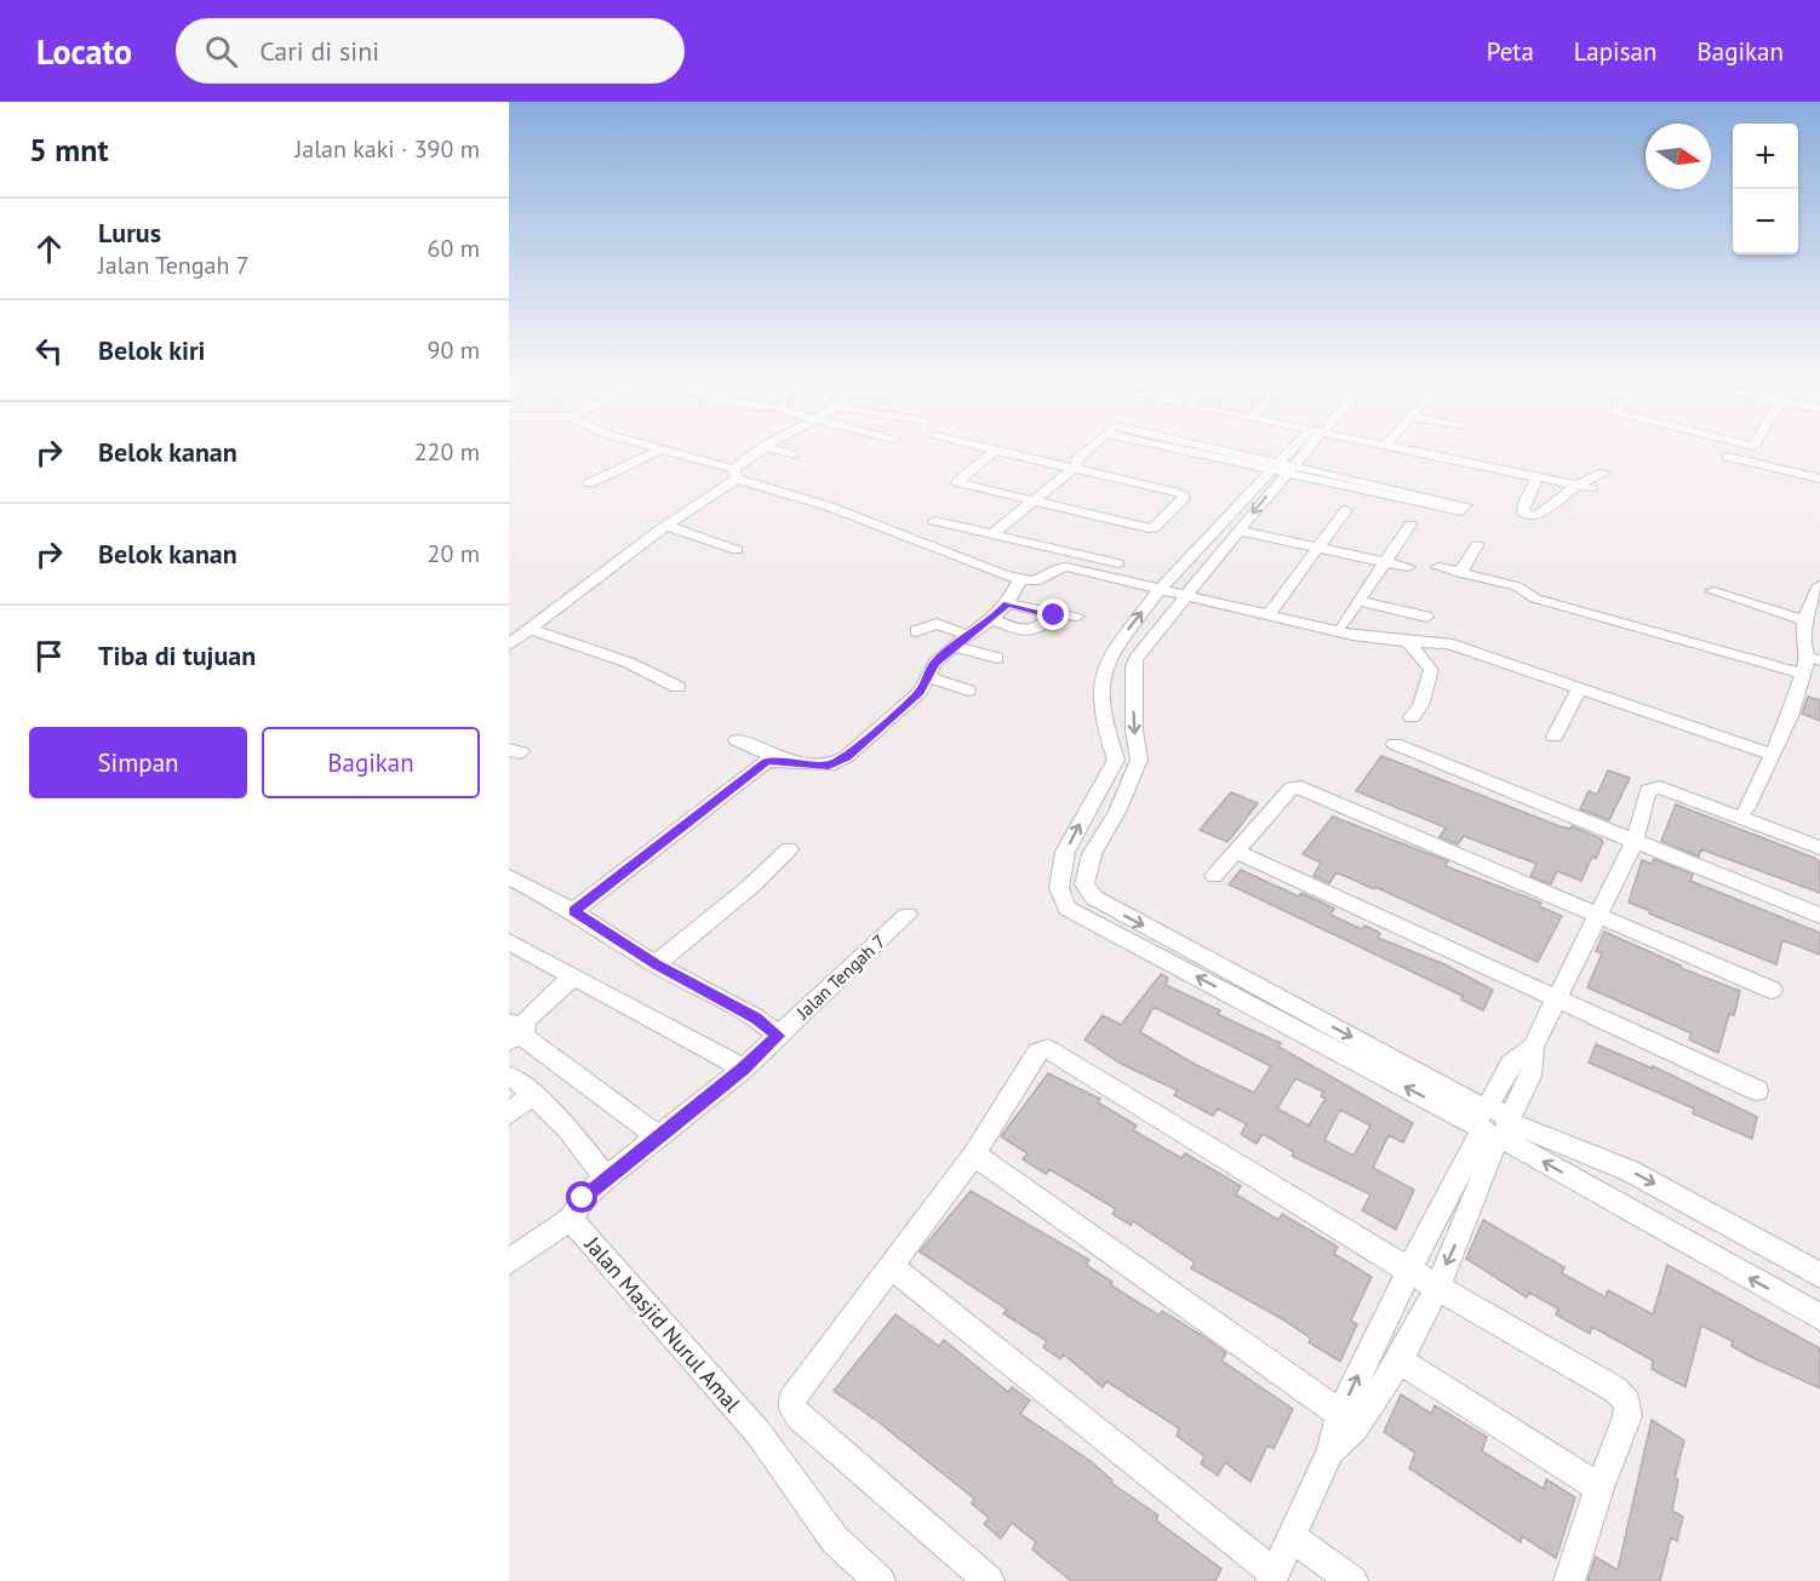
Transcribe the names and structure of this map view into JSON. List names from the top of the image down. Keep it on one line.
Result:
{"streets":{"street":["Jalan Tengah 7","Jalan Masjid Nurul Amal"]},"north":"right","page":{"header":"Locato","search":"Cari di sini","nav":["Peta","Lapisan","Bagikan"],"heading":["5 mnt","Jalan kaki · 390 m"],"map_buttons":["+","−"],"list":[["Lurus","Jalan Tengah 7","60 m"],["Belok kiri","90 m"],["Belok kanan","220 m"],["Belok kanan","20 m"],"Tiba di tujuan"],"buttons":["Simpan","Bagikan"]}}
